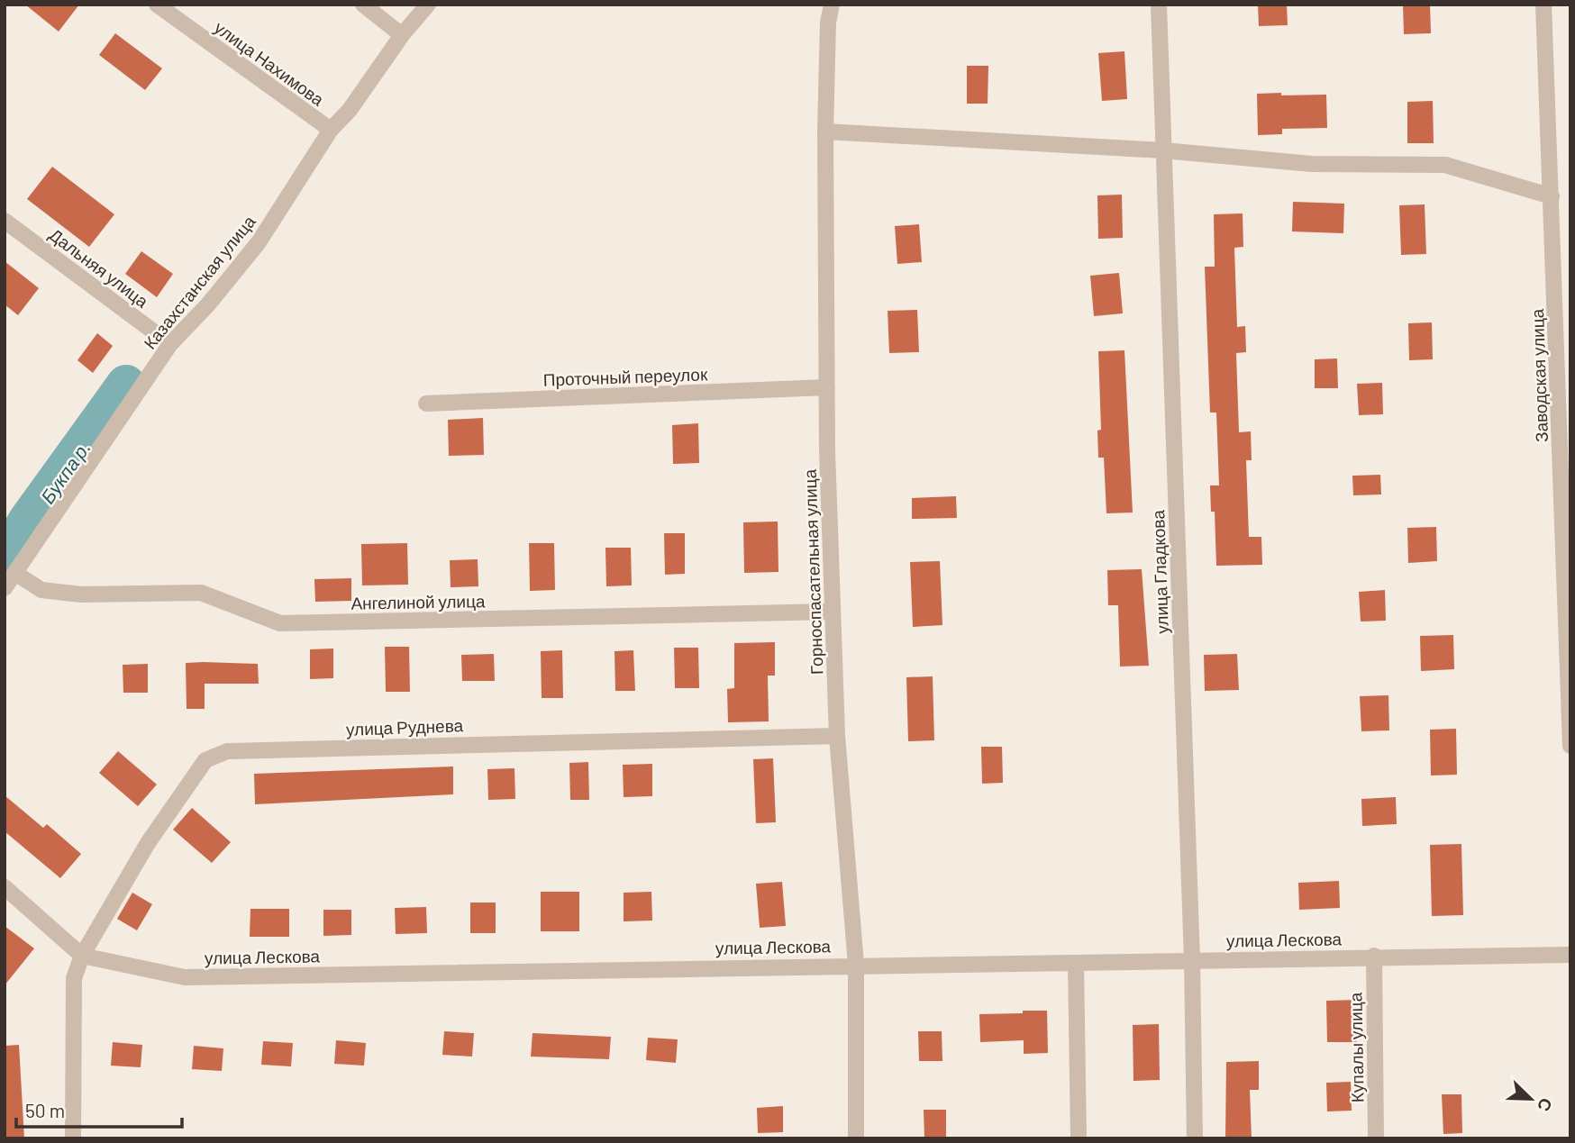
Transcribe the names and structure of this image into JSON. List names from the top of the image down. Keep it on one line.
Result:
{"streets":{"street":["улица Нахимова","Дальняя улица","Казахстанская улица","Заводская улица","Проточный переулок","Горноспасательная улица","улица Гладкова","Ангелиной улица","улица Руднева","улица Лескова","Купалы улица"]},"crossings":[["улица Нахимова","Казахстанская улица"],["Дальняя улица","Казахстанская улица"],["Казахстанская улица","Ангелиной улица"],["Проточный переулок","Горноспасательная улица"],["Горноспасательная улица","Ангелиной улица"],["Горноспасательная улица","улица Руднева"],["Горноспасательная улица","улица Лескова"],["улица Гладкова","улица Лескова"],["улица Руднева","улица Лескова"],["улица Лескова","Купалы улица"]],"water":["Букпа р."],"scale_bar":"50 m","north":"bottom right"}
